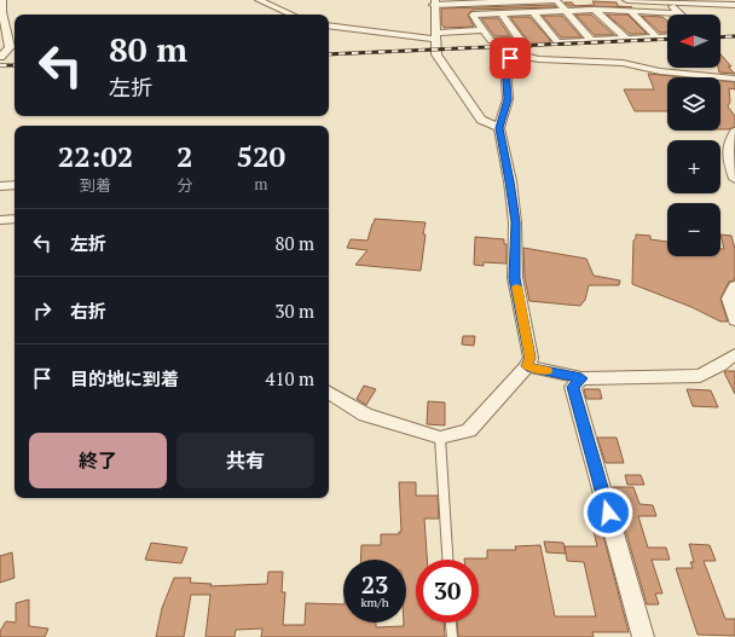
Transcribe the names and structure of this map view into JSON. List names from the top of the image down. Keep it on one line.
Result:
{"north":"left","page":{"map_buttons":["+","−"],"turn":["80 m","左折"],"eta":["22:02","到着","2","分","520","m"],"list":[{"name":"左折","value":"80 m"},{"name":"右折","value":"30 m"},{"name":"目的地に到着","value":"410 m"}],"buttons":["終了","共有"],"speed":"23 km/h","limit":"30"}}
